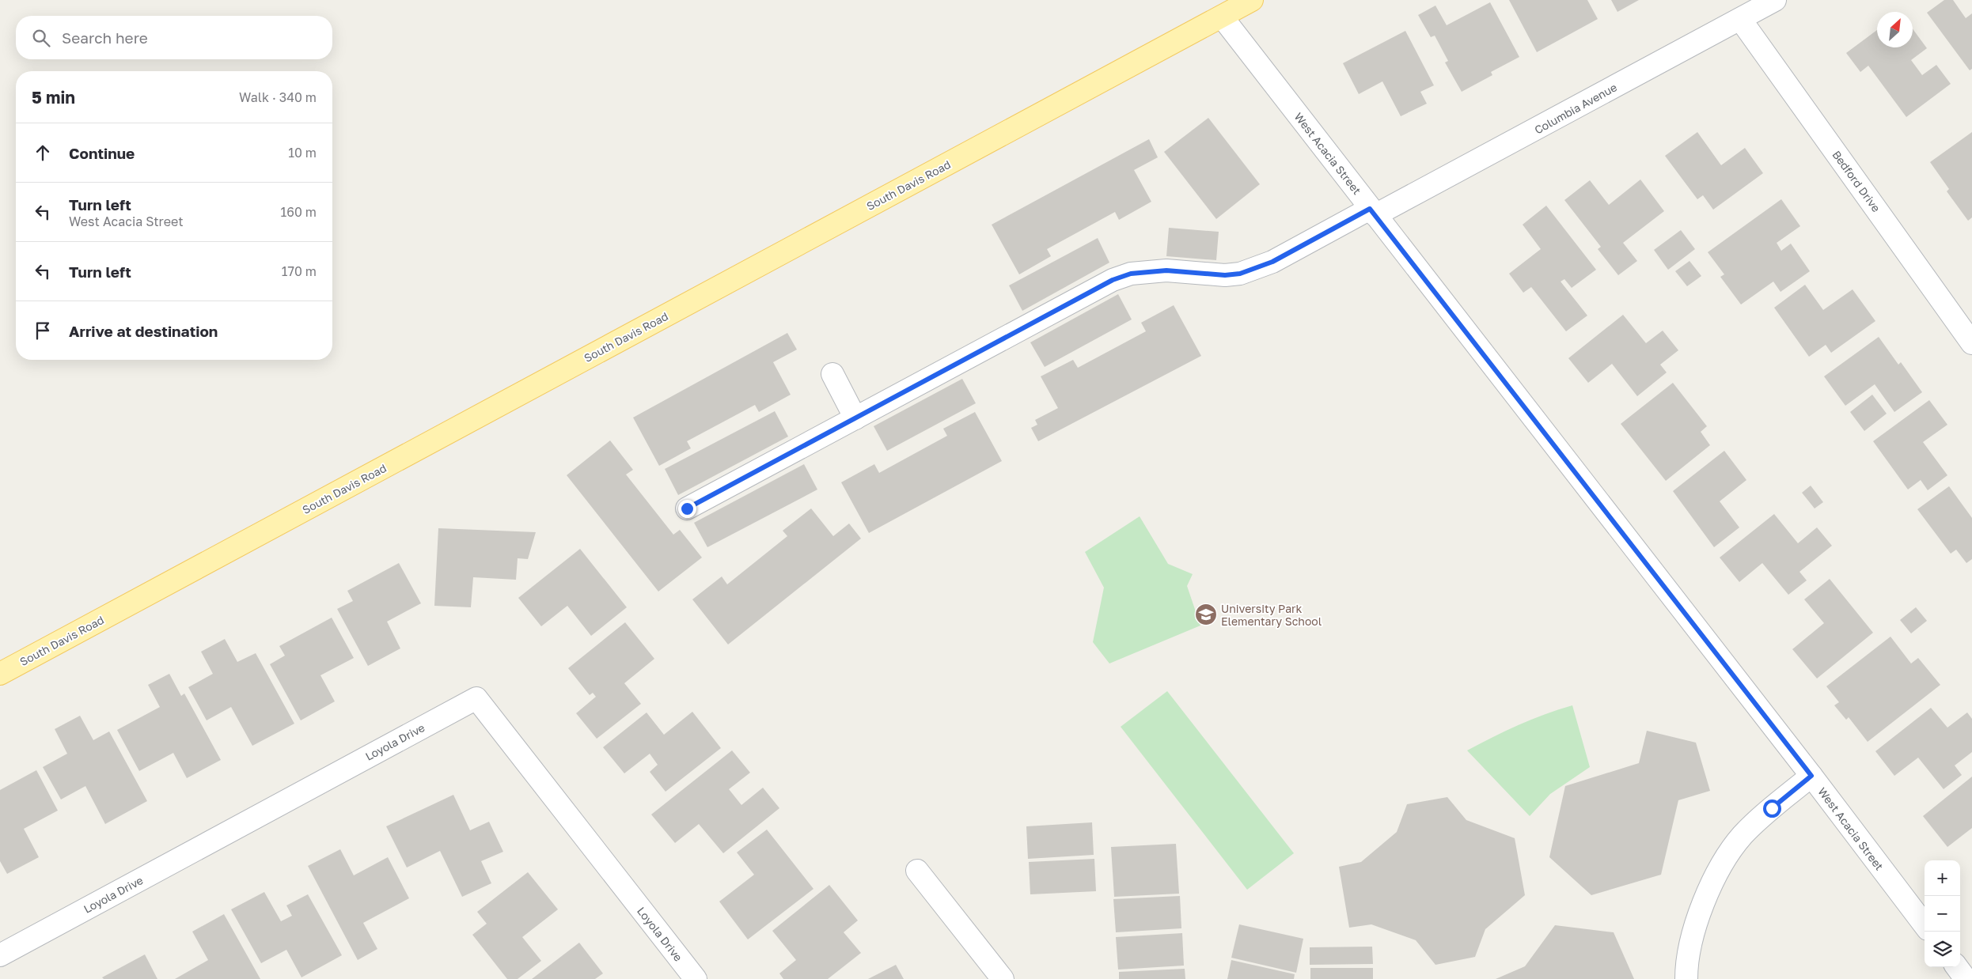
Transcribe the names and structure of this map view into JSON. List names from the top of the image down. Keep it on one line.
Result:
{"streets":{"main road":["South Davis Road"],"street":["Columbia Avenue","West Acacia Street","Bedford Drive","Loyola Drive"]},"crossings":[["Columbia Avenue","West Acacia Street"],["Columbia Avenue","Bedford Drive"],["West Acacia Street","South Davis Road"]],"places":{"school or university":["University Park Elementary School"]},"north":"top right","page":{"search":"Search here","heading":["5 min","Walk · 340 m"],"list":[["Continue","10 m"],["Turn left","West Acacia Street","160 m"],["Turn left","170 m"],"Arrive at destination"],"map_buttons":["+","−"]}}
